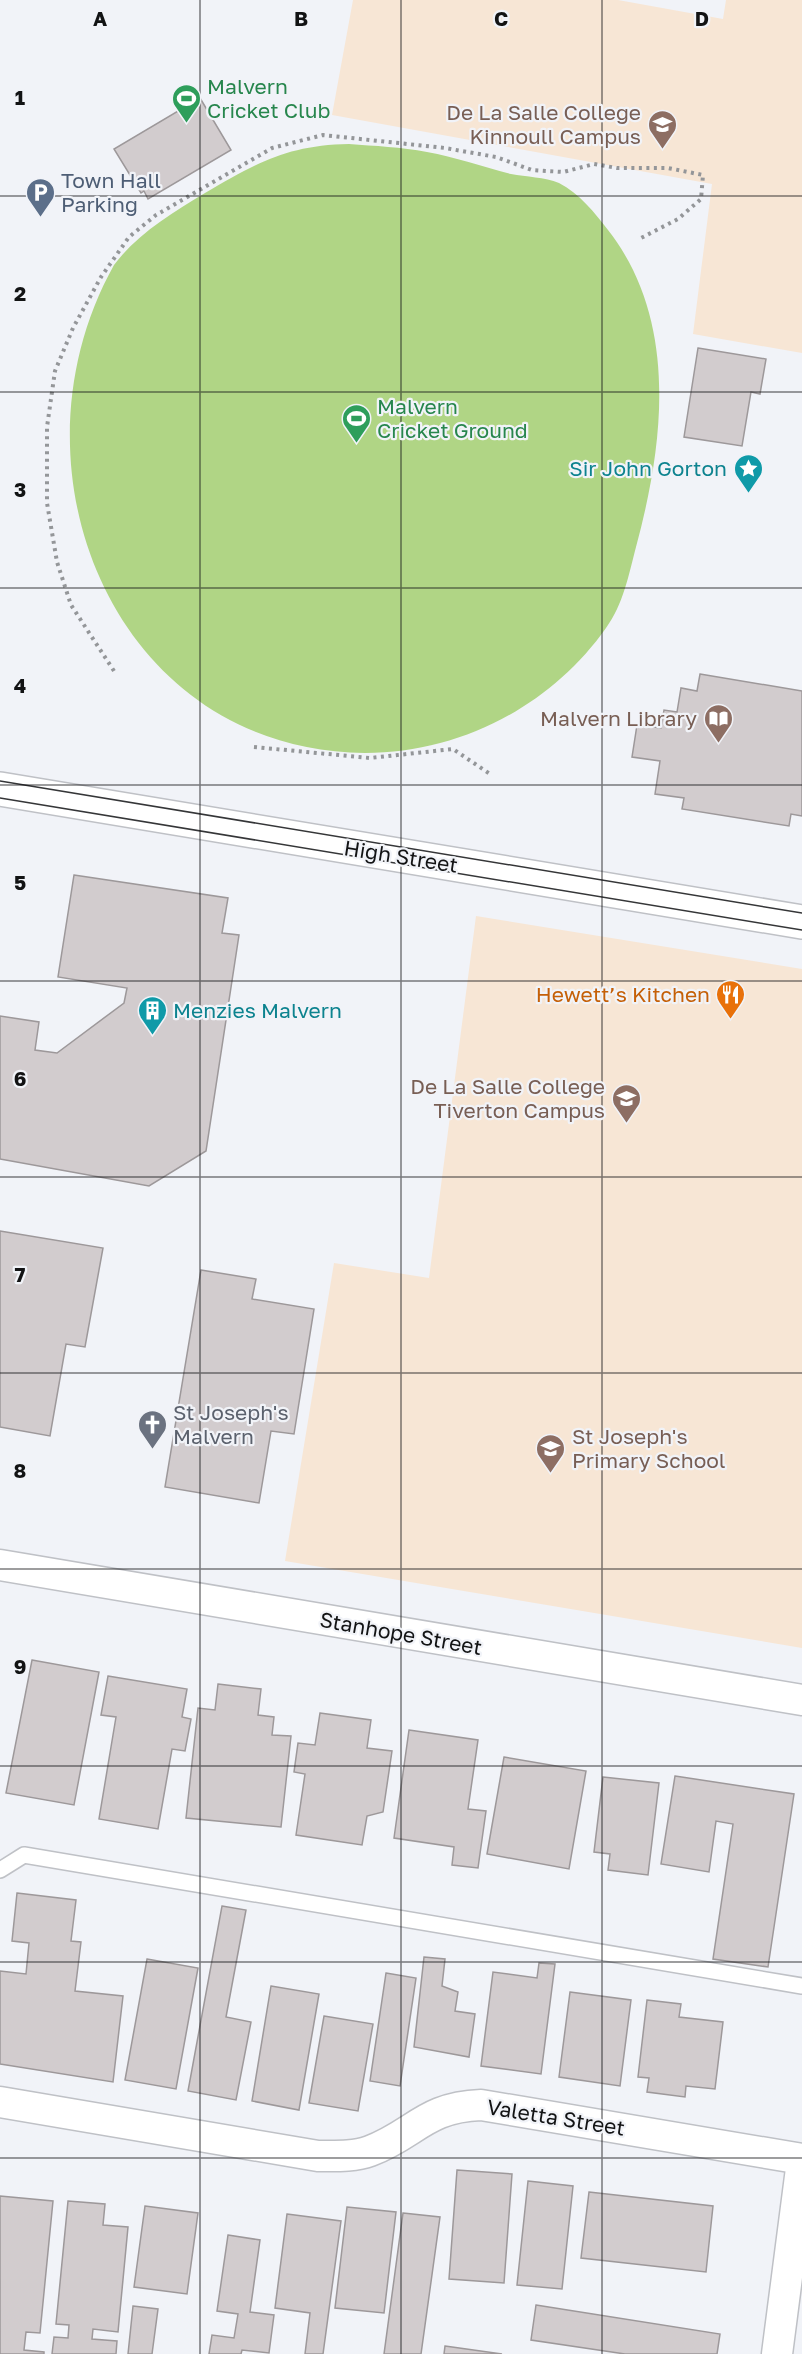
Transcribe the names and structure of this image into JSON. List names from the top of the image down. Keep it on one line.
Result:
{"streets":{"main road":["High Street"],"street":["Stanhope Street","Valetta Street"]},"places":{"sports":["Malvern Cricket Club","Malvern Cricket Ground"],"school or university":["De La Salle College Kinnoull Campus","De La Salle College Tiverton Campus","St Joseph's Primary School"],"parking":["Town Hall Parking"],"place":["Sir John Gorton"],"library":["Malvern Library"],"restaurant":["Hewett’s Kitchen"],"building":["Menzies Malvern"],"church":["St Joseph's Malvern"]},"grid":{"columns":["A","B","C","D"],"rows":["1","2","3","4","5","6","7","8","9"]}}
